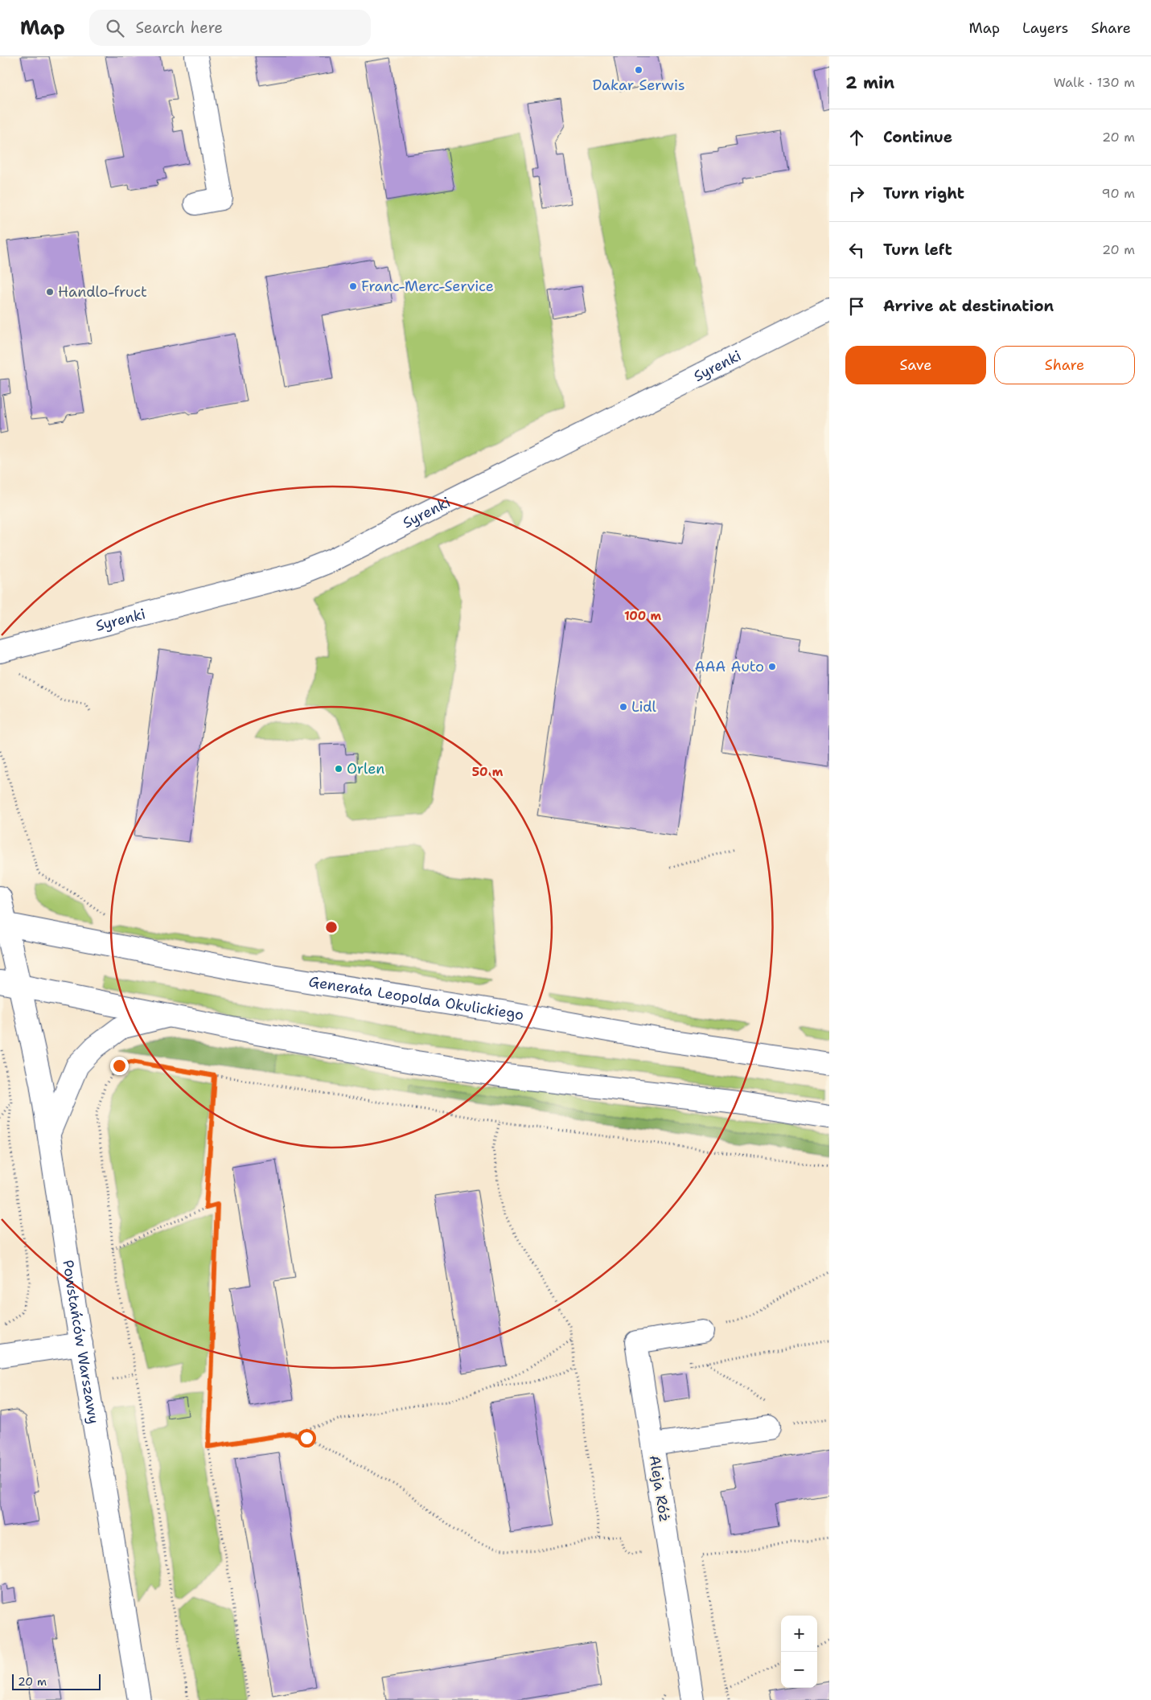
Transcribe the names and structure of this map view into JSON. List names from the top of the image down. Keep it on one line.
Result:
{"streets":{"street":["Syrenki","Generała Leopolda Okulickiego","Powstańców Warszawy","Aleja Róż"]},"crossings":[["Generała Leopolda Okulickiego","Powstańców Warszawy"]],"places":["Dakar Serwis","Franc-Merc-Service","Handlo-fruct","AAA Auto","Lidl","Orlen"],"scale_bar":"20 m","page":{"header":"Map","search":"Search here","nav":["Map","Layers","Share"],"heading":["2 min","Walk · 130 m"],"list":[["Continue","20 m"],["Turn right","90 m"],["Turn left","20 m"],"Arrive at destination"],"buttons":["Save","Share"],"map_buttons":["+","−"],"scale":"20 m"},"rings":["100 m","50 m"]}
